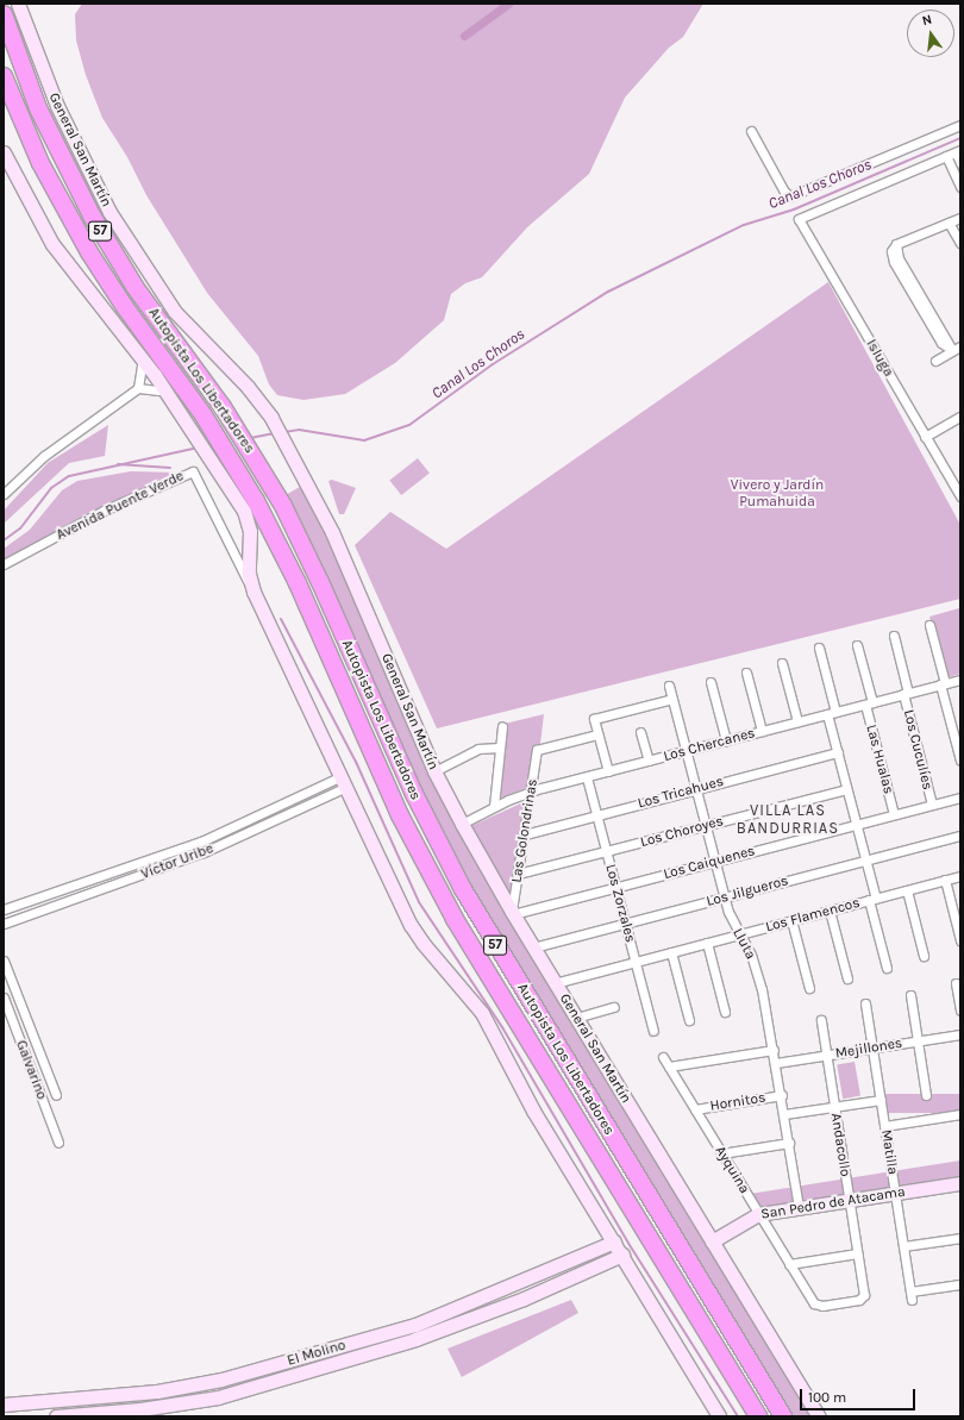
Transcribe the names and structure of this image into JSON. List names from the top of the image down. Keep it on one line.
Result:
{"streets":{"highway":["57","Autopista Los Libertadores"],"street":["General San Martín","Isluga","Avenida Puente Verde","Los Chercanes","Los Cuculíes","Las Hualas","Los Tricahues","Las Golondrinas","Los Choroyes","Víctor Uribe","Los Caiquenes","Los Jilgueros","Los Zorzales","Los Flamencos","Lluta","Mejillones","Galvarino","Hornitos","Andacollo","Matilla","Ayquina","San Pedro de Atacama","El Molino"]},"crossings":[["General San Martín","Los Chercanes"],["General San Martín","Las Golondrinas"],["General San Martín","Los Caiquenes"],["General San Martín","Los Jilgueros"],["General San Martín","Los Flamencos"],["General San Martín","San Pedro de Atacama"],["Los Chercanes","Los Cuculíes"],["Los Chercanes","Las Hualas"],["Los Chercanes","Las Golondrinas"],["Los Chercanes","Los Zorzales"],["Los Chercanes","Lluta"],["Los Cuculíes","Los Caiquenes"],["Las Hualas","Los Caiquenes"],["Los Tricahues","Las Golondrinas"],["Los Tricahues","Los Zorzales"],["Los Tricahues","Lluta"],["Las Golondrinas","Los Choroyes"],["Las Golondrinas","Los Caiquenes"],["Los Choroyes","Los Zorzales"],["Los Choroyes","Lluta"],["Los Caiquenes","Los Zorzales"],["Los Caiquenes","Lluta"],["Los Jilgueros","Los Zorzales"],["Los Jilgueros","Lluta"],["Los Zorzales","Los Flamencos"],["Los Flamencos","Lluta"],["Lluta","Mejillones"],["Lluta","Hornitos"],["Lluta","San Pedro de Atacama"],["Mejillones","Andacollo"],["Mejillones","Matilla"],["Hornitos","Andacollo"],["Hornitos","Matilla"],["Hornitos","Ayquina"],["Andacollo","Ayquina"],["Andacollo","San Pedro de Atacama"],["Matilla","San Pedro de Atacama"],["Ayquina","San Pedro de Atacama"]],"districts":["VILLA LAS BANDURRIAS"],"water":["Canal Los Choros"],"parks":["Vivero y Jardín Pumahuida"],"scale_bar":"100 m","north":"top"}
